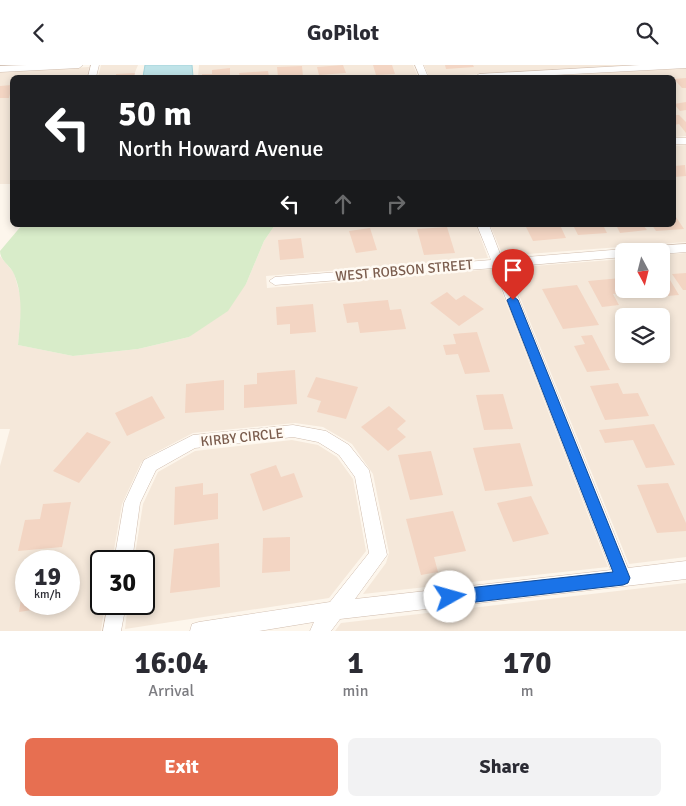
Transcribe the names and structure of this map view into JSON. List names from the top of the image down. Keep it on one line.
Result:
{"streets":{"street":["WEST ROBSON STREET","KIRBY CIRCLE"]},"north":"bottom","page":{"header":"GoPilot","turn":["50 m","North Howard Avenue"],"speed":"19 km/h","limit":"30","eta":["16:04","Arrival","1","min","170","m"],"buttons":["Exit","Share"]}}
